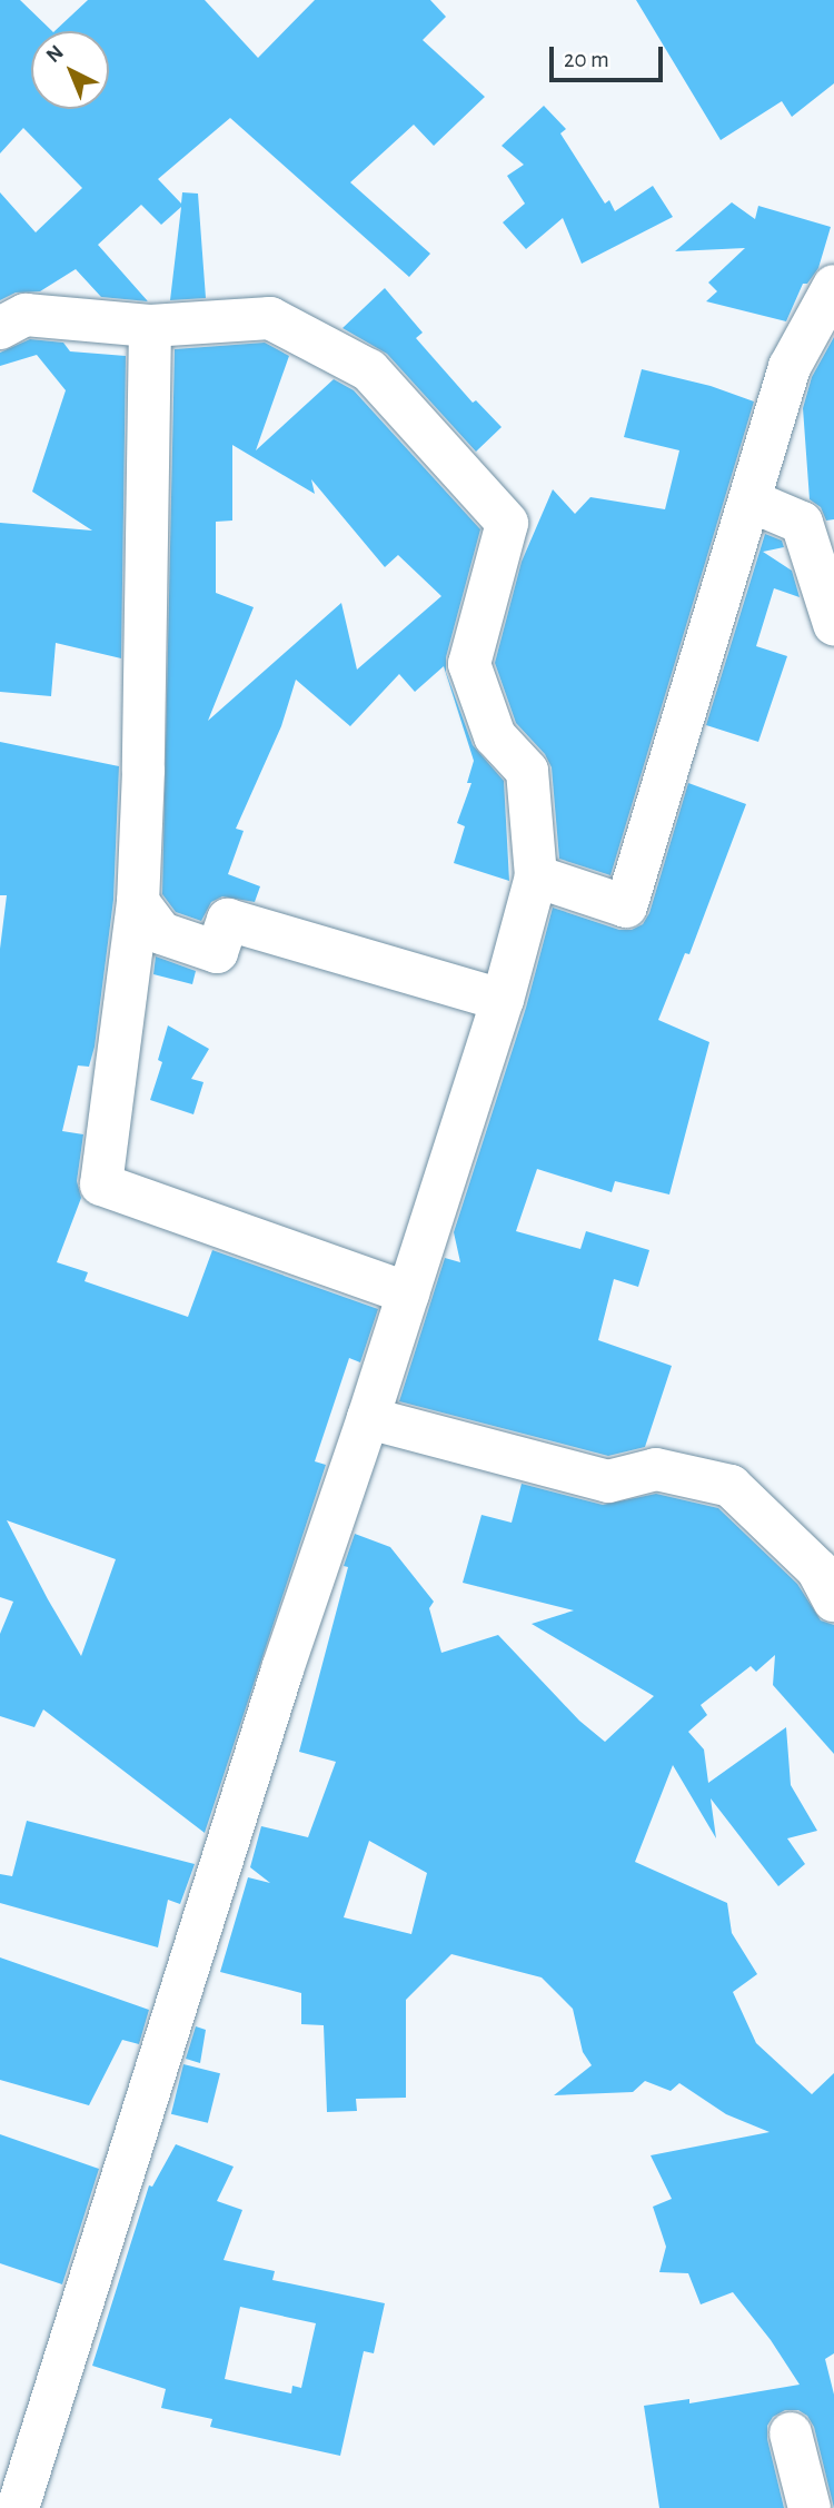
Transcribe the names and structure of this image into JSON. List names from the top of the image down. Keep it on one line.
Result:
{"scale_bar":"20 m","north":"top left"}
